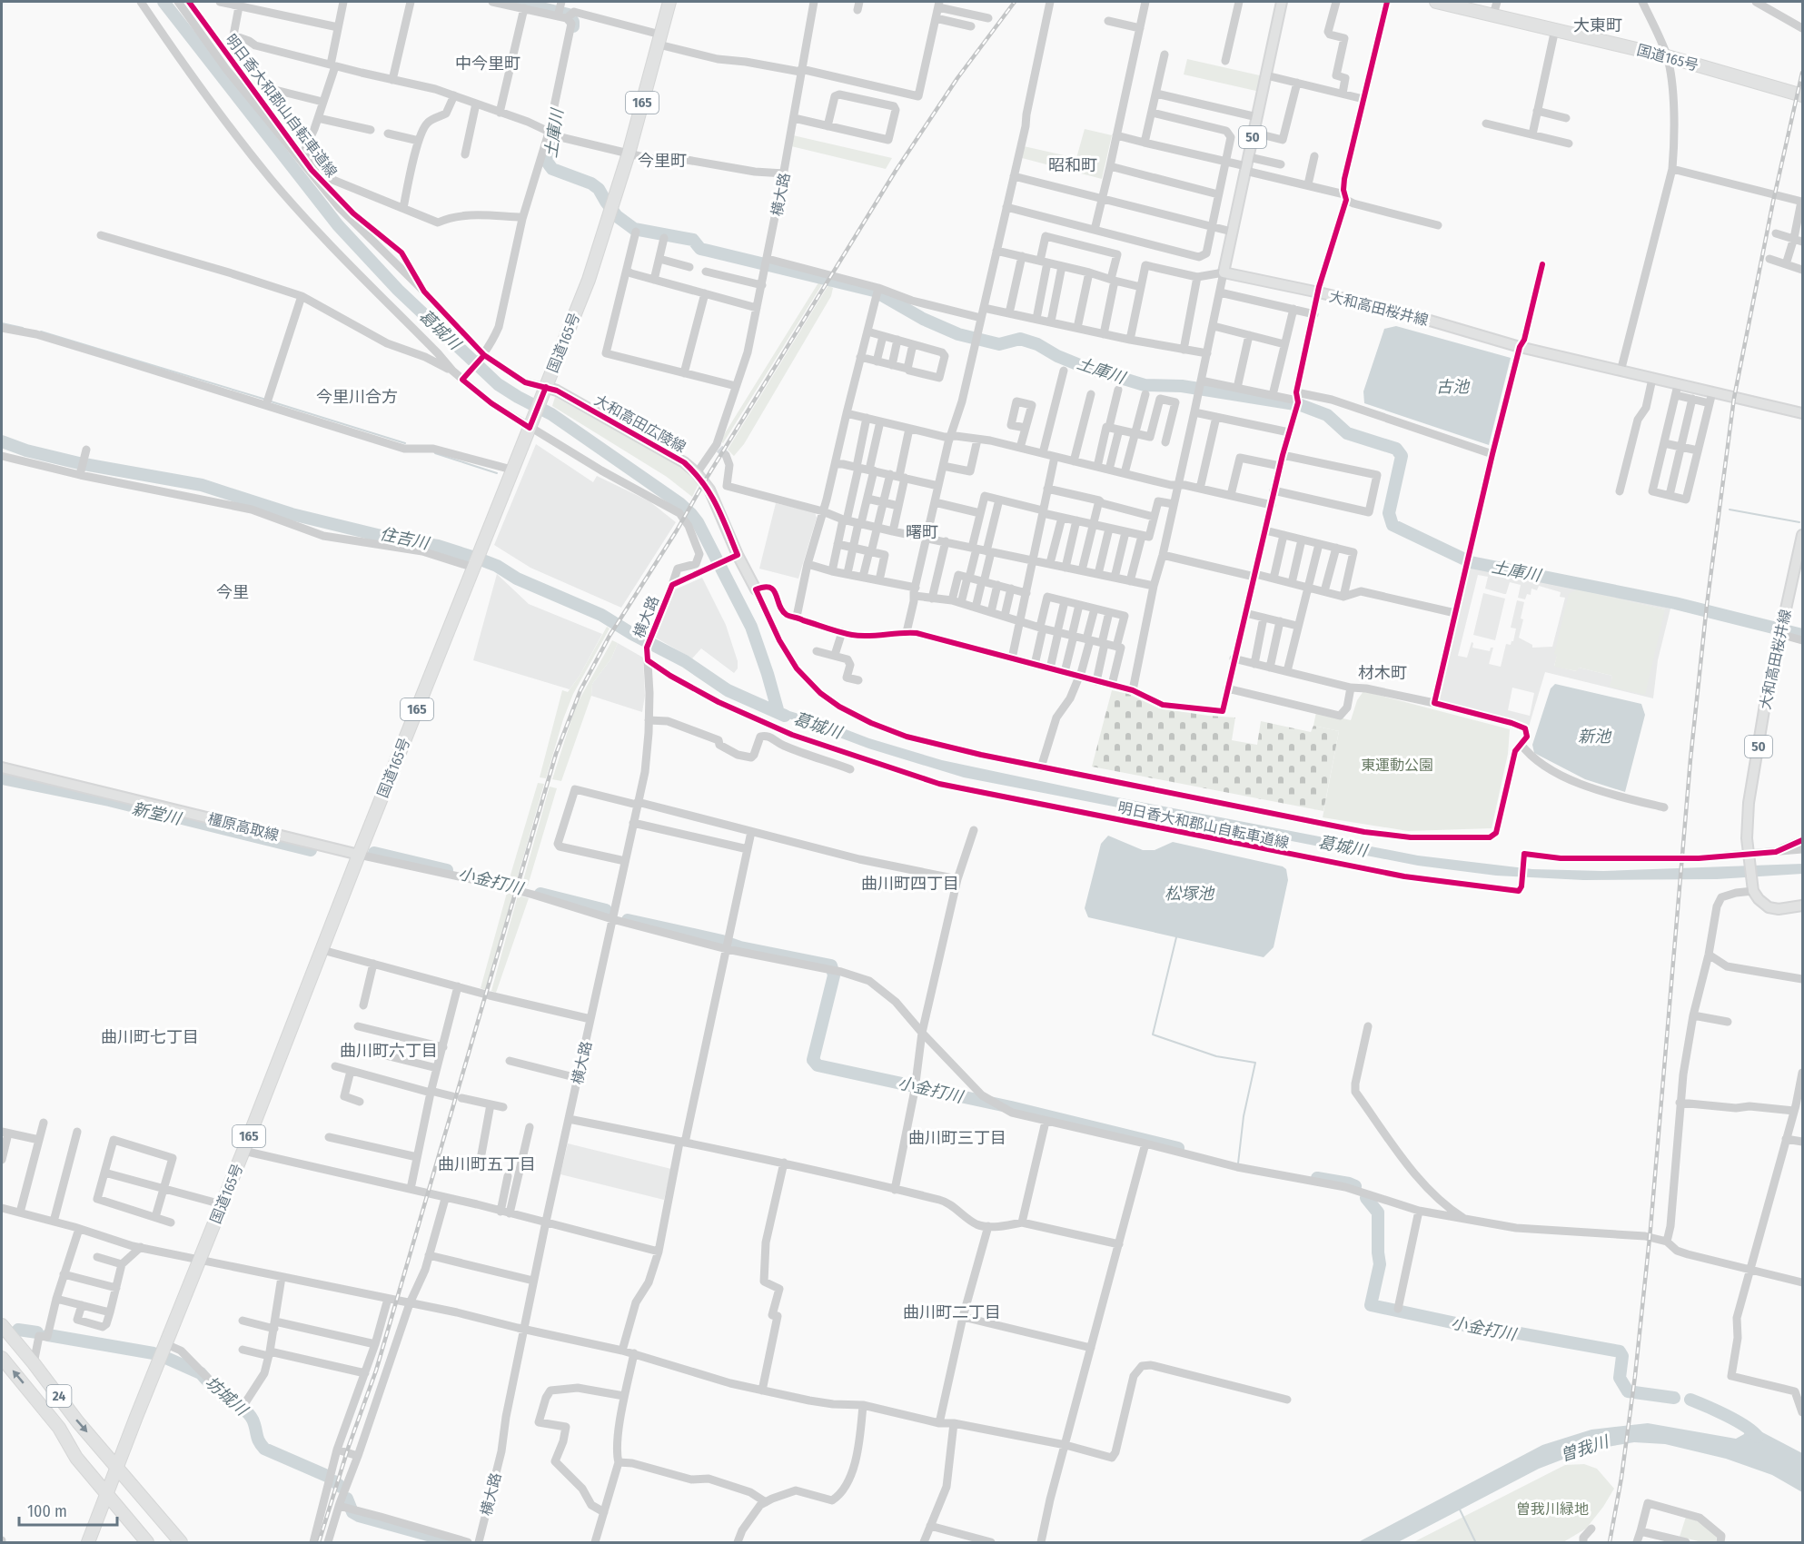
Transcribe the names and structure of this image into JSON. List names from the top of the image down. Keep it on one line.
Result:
{"streets":{"highway":["国道165号","165","24"],"main road":["50","大和高田桜井線","大和高田広陵線","橿原高取線"],"street":["横大路"],"cycle path":["明日香大和郡山自転車道線"]},"crossings":[["国道165号","大和高田広陵線"],["国道165号","橿原高取線"],["国道165号","24"],["50","大和高田桜井線"],["横大路","大和高田広陵線"]],"districts":["大東町","中今里町","今里町","昭和町","今里川合方","曙町","今里","材木町","曲川町四丁目","曲川町七丁目","曲川町六丁目","曲川町三丁目","曲川町五丁目","曲川町二丁目"],"water":["土庫川","葛城川","古池","住吉川","新池","新堂川","小金打川","松塚池","坊城川","曽我川"],"parks":["東運動公園","曽我川緑地"],"scale_bar":"100 m"}
